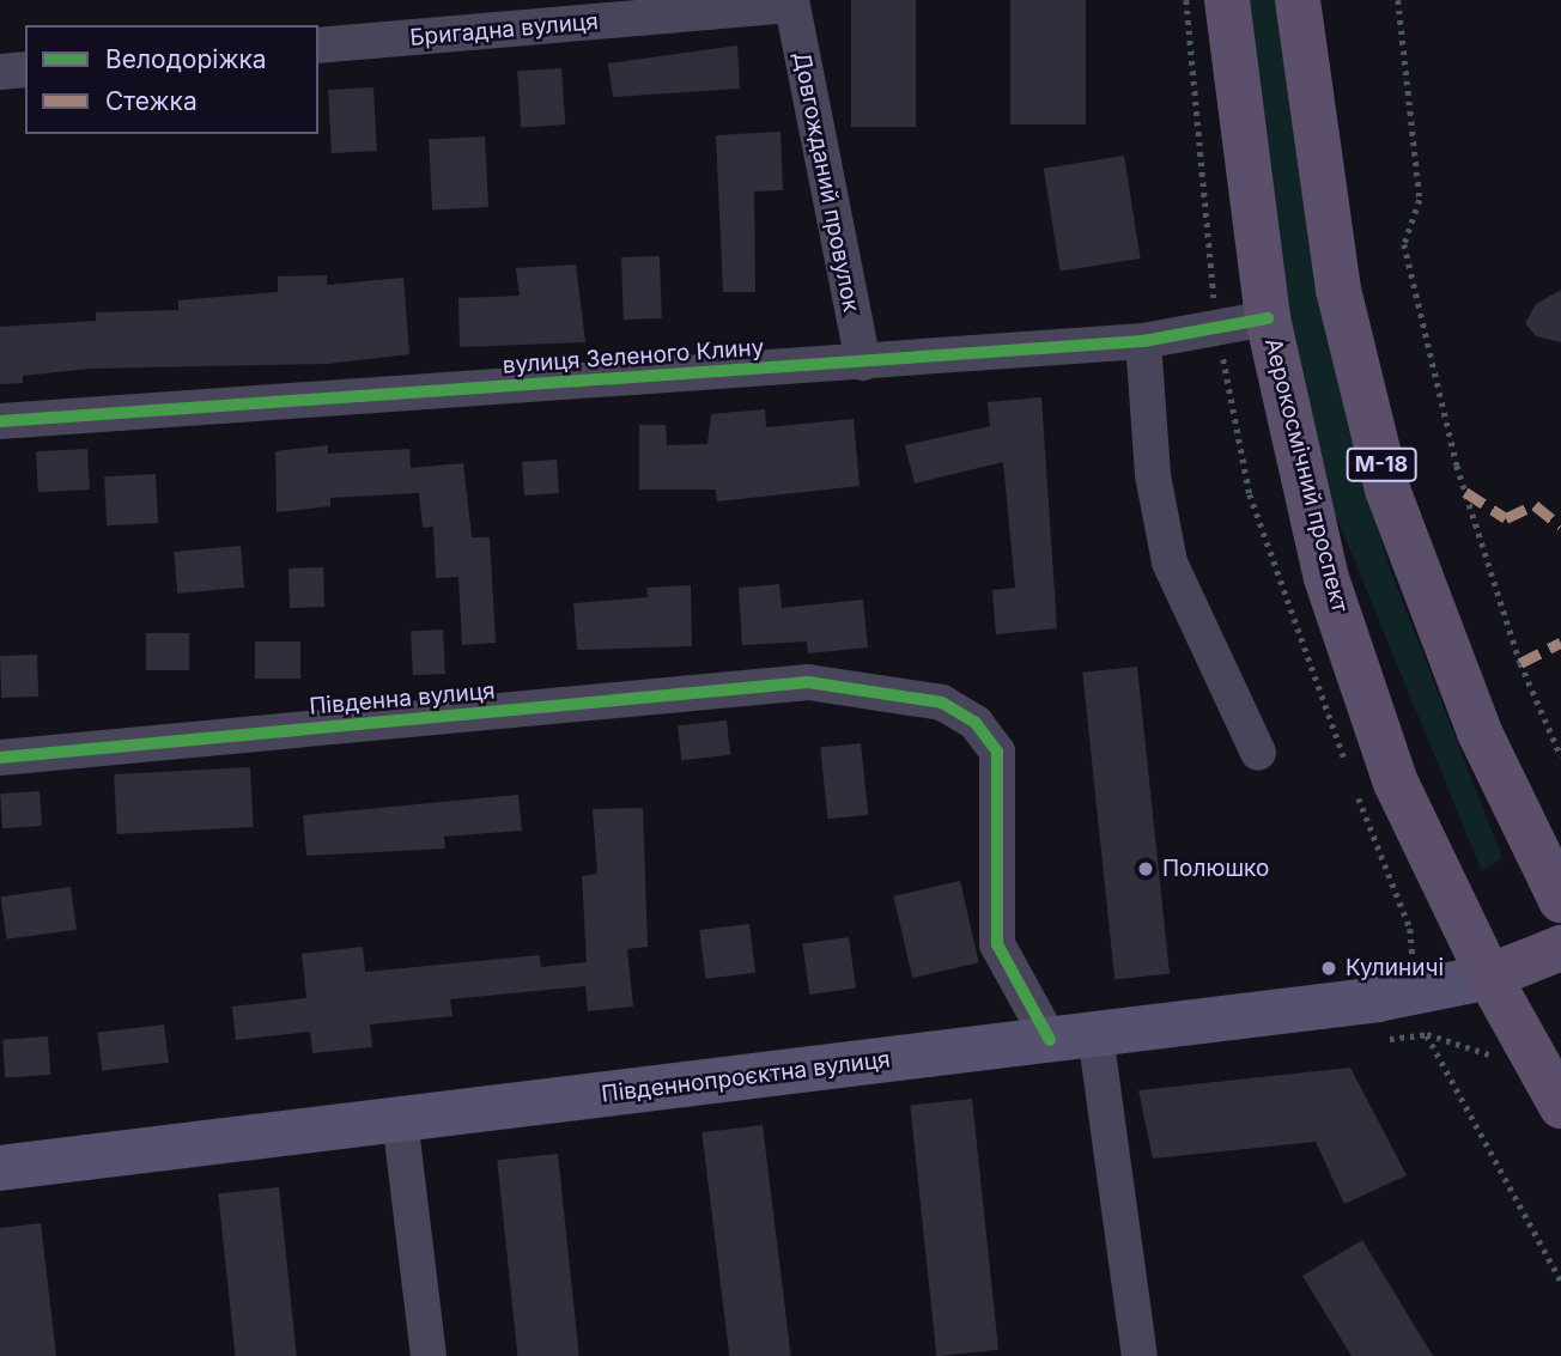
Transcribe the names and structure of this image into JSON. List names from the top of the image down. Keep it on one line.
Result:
{"streets":{"main road":["М-18","Аерокосмічний проспект","Південнопроєктна вулиця"],"street":["Бригадна вулиця","Довгожданий провулок","вулиця Зеленого Клину","Південна вулиця"]},"crossings":[["Бригадна вулиця","Довгожданий провулок"],["Довгожданий провулок","вулиця Зеленого Клину"],["вулиця Зеленого Клину","Аерокосмічний проспект"],["Аерокосмічний проспект","Південнопроєктна вулиця"],["Південна вулиця","Південнопроєктна вулиця"]],"places":["Полюшко","Кулиничі"],"legend":["Велодоріжка","Стежка"]}
